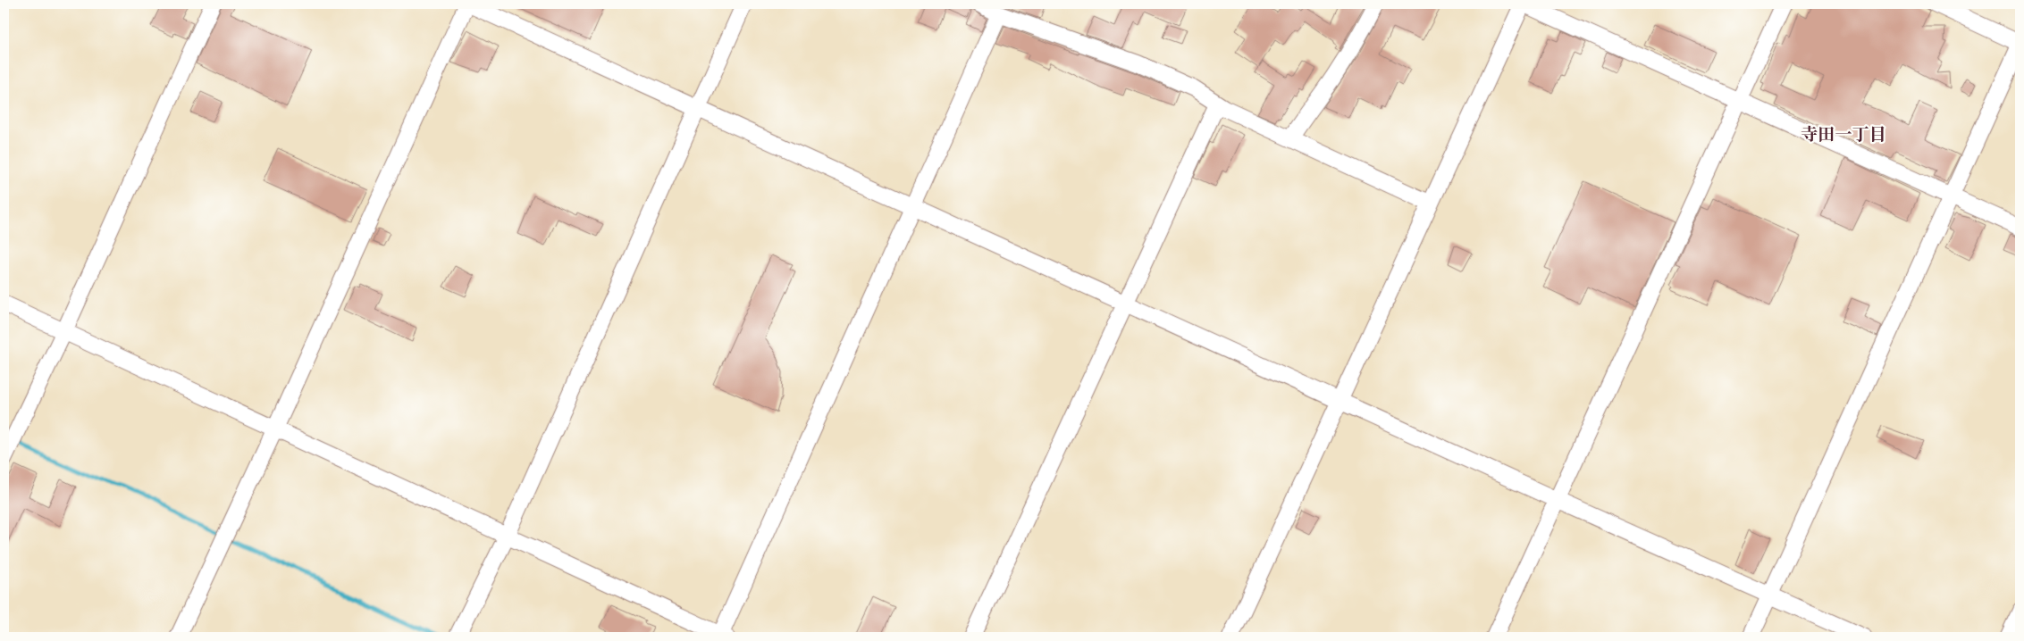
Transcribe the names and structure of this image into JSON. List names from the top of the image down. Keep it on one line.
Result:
{"districts":["寺田一丁目"]}
